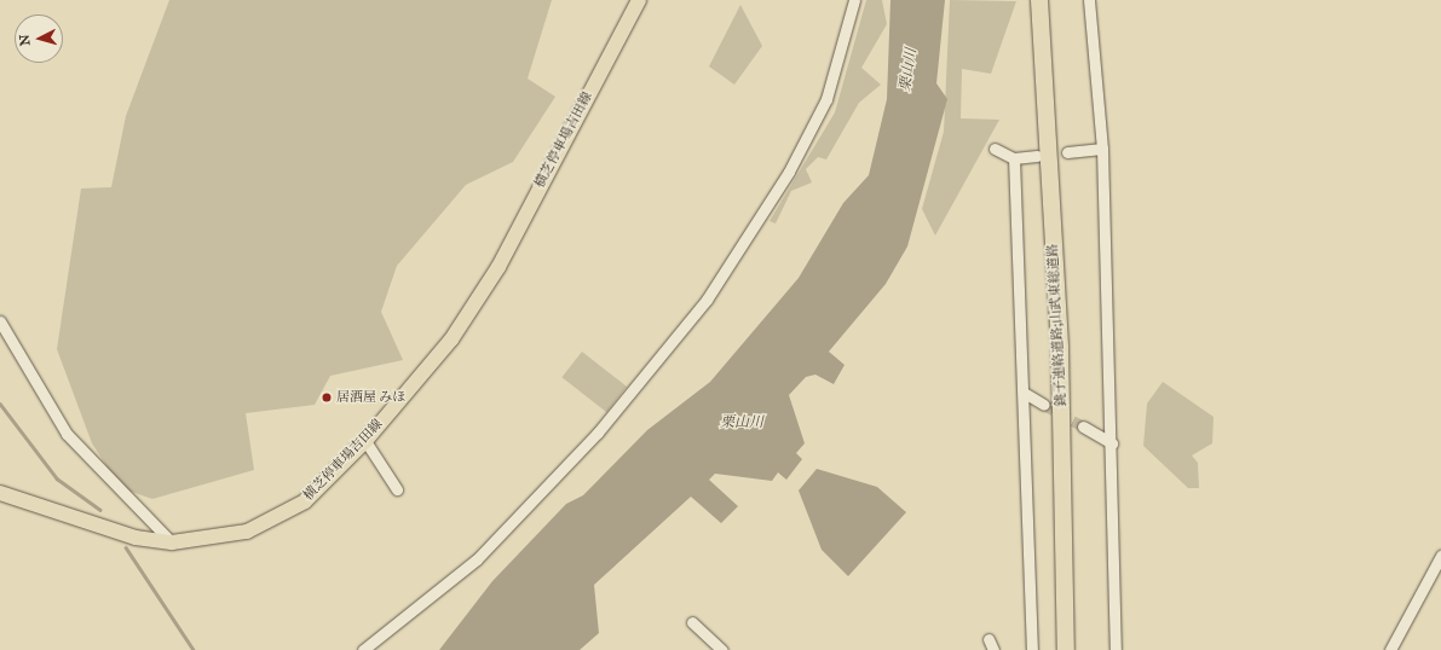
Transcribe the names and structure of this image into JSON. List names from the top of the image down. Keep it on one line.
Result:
{"streets":{"highway":["銚子連絡道路;山武東総道路"],"main road":["横芝停車場吉田線"]},"water":["栗山川"],"places":["居酒屋 みほ"],"north":"left"}
